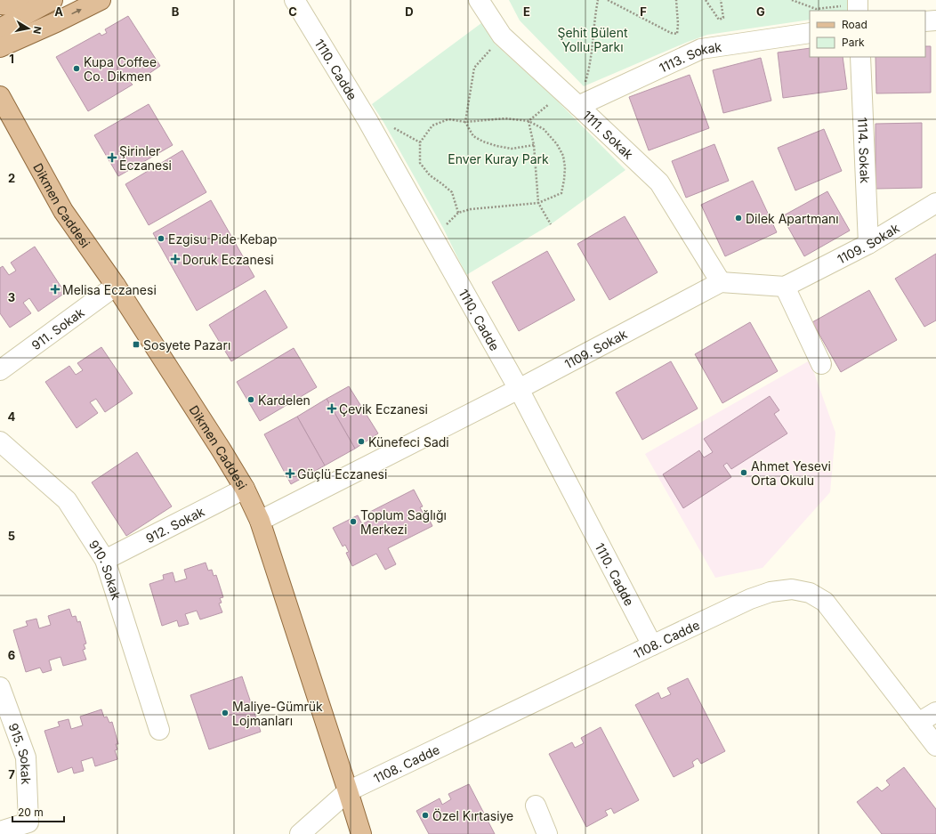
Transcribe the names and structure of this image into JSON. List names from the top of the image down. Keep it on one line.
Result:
{"streets":{"main road":["Dikmen Caddesi"],"street":["1113. Sokak","1110. Cadde","1111. Sokak","1114. Sokak","1109. Sokak","911. Sokak","912. Sokak","910. Sokak","1108. Cadde","915. Sokak"]},"crossings":[["1113. Sokak","1111. Sokak"],["1110. Cadde","1109. Sokak"],["1110. Cadde","1108. Cadde"],["1111. Sokak","1109. Sokak"],["1114. Sokak","1109. Sokak"],["Dikmen Caddesi","1109. Sokak"],["Dikmen Caddesi","911. Sokak"],["Dikmen Caddesi","912. Sokak"],["Dikmen Caddesi","1108. Cadde"],["912. Sokak","910. Sokak"]],"parks":["Şehit Bülent Yollu Parkı","Enver Kuray Park"],"places":{"other":["Kupa Coffee Co. Dikmen","Dilek Apartmanı","Ezgisu Pide Kebap","Kardelen","Künefeci Sadi","Ahmet Yesevi Orta Okulu","Toplum Sağlığı Merkezi","Maliye-Gümrük Lojmanları","Özel Kırtasiye"],"health":["Şirinler Eczanesi","Doruk Eczanesi","Melisa Eczanesi","Çevik Eczanesi","Güçlü Eczanesi"],"transit":["Sosyete Pazarı"]},"legend":["Road","Park"],"scale_bar":"20 m","north":"right","grid":{"columns":["A","B","C","D","E","F","G"],"rows":["1","2","3","4","5","6","7"]}}
